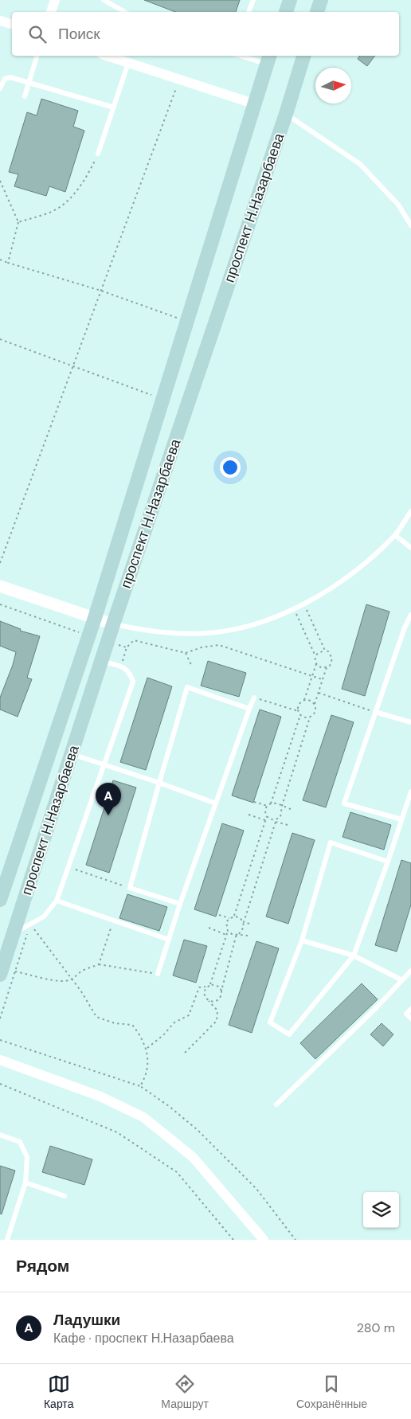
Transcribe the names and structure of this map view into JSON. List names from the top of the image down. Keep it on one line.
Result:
{"streets":{"main road":["проспект Н.Назарбаева"]},"north":"right","page":{"search":"Поиск","pins":"A","heading":"Рядом","list":[{"mark":"A","name":"Ладушки","note":"Кафе · проспект Н.Назарбаева","value":"280 m"}],"nav":["Карта","Маршрут","Сохранённые"]}}
